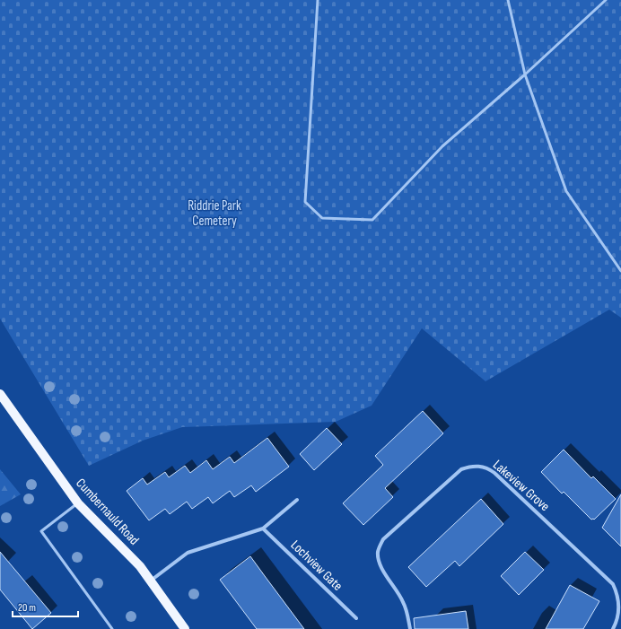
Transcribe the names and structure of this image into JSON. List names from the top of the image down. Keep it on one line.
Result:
{"streets":{"main road":["Cumbernauld Road"],"street":["Lakeview Grove","Lochview Gate"]},"parks":["Riddrie Park Cemetery"],"scale_bar":"20 m"}
